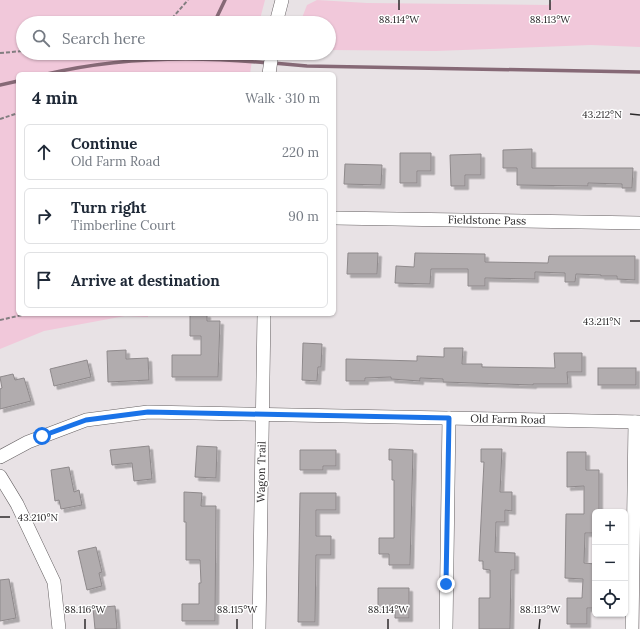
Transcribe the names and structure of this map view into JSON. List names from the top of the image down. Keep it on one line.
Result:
{"streets":{"street":["Fieldstone Pass","Old Farm Road","Wagon Trail"]},"crossings":[["Old Farm Road","Wagon Trail"]],"page":{"search":"Search here","heading":["4 min","Walk · 310 m"],"list":[["Continue","Old Farm Road","220 m"],["Turn right","Timberline Court","90 m"],"Arrive at destination"],"map_buttons":["+","−"]},"coordinates":["88.114°W","88.113°W","43.212°N","43.211°N","43.210°N","88.116°W","88.115°W"]}
